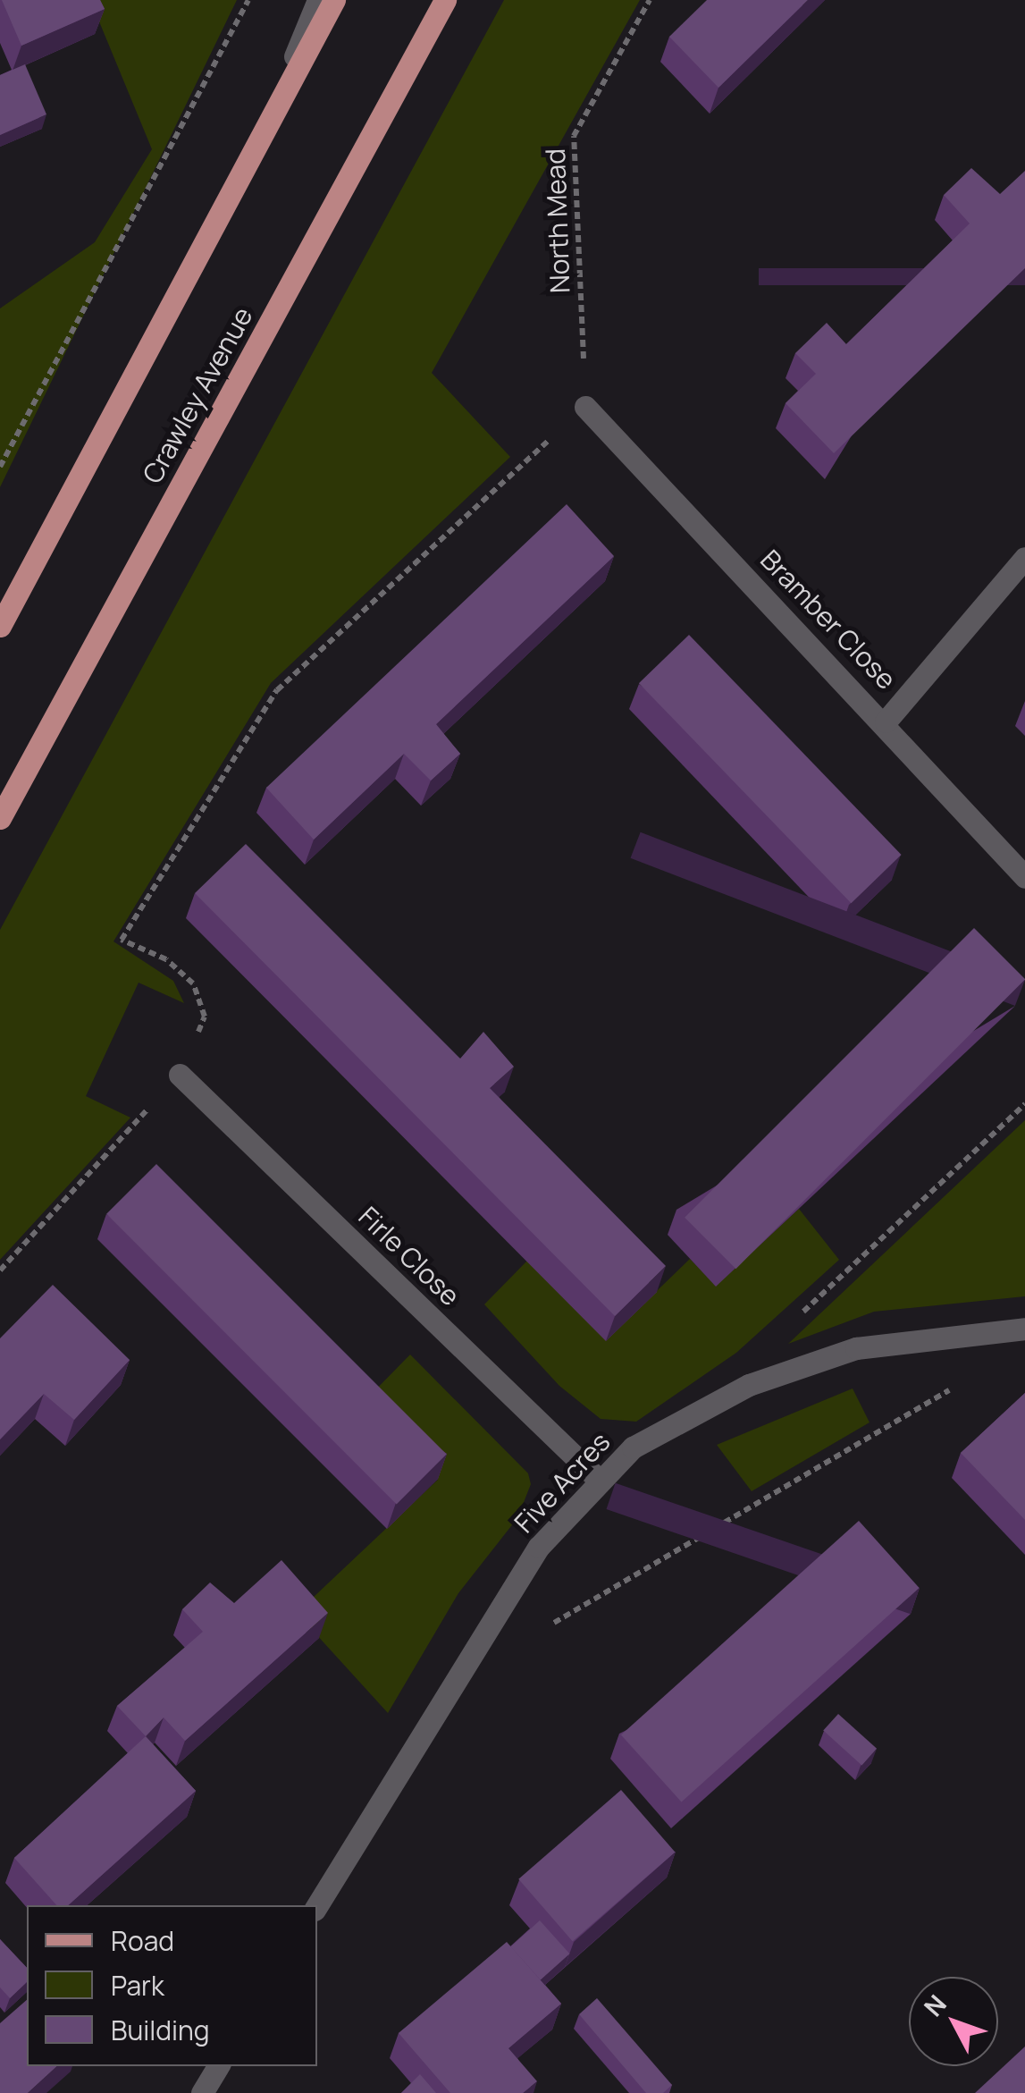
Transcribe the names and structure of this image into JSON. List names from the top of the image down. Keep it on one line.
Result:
{"streets":{"main road":["Crawley Avenue"],"street":["Bramber Close","Firle Close","Five Acres"],"path":["North Mead"]},"crossings":[["North Mead","Bramber Close"],["Firle Close","Five Acres"]],"legend":["Road","Park","Building"],"north":"top left"}
